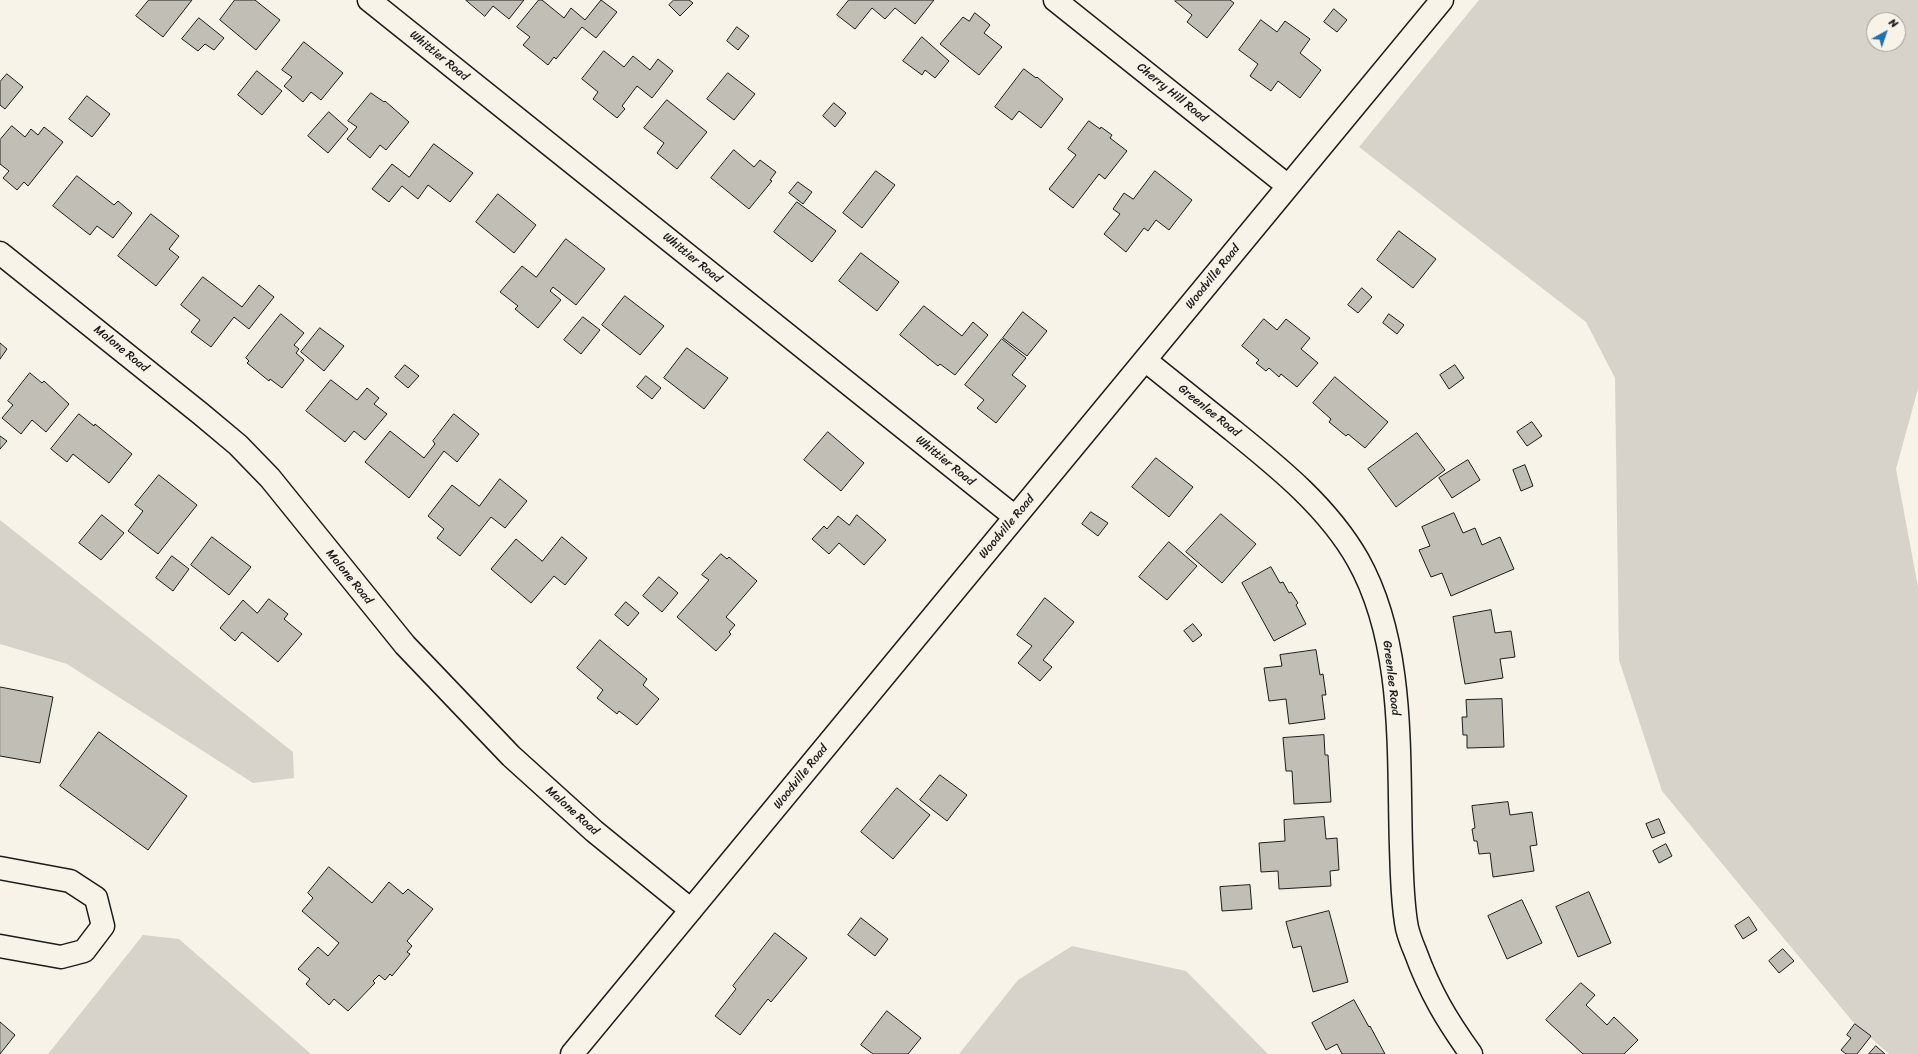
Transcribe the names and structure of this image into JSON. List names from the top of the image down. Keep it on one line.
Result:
{"streets":{"street":["Whittier Road","Cherry Hill Road","Woodville Road","Malone Road","Greenlee Road"]},"crossings":[["Whittier Road","Woodville Road"],["Cherry Hill Road","Woodville Road"],["Woodville Road","Malone Road"],["Woodville Road","Greenlee Road"]],"north":"top right"}
